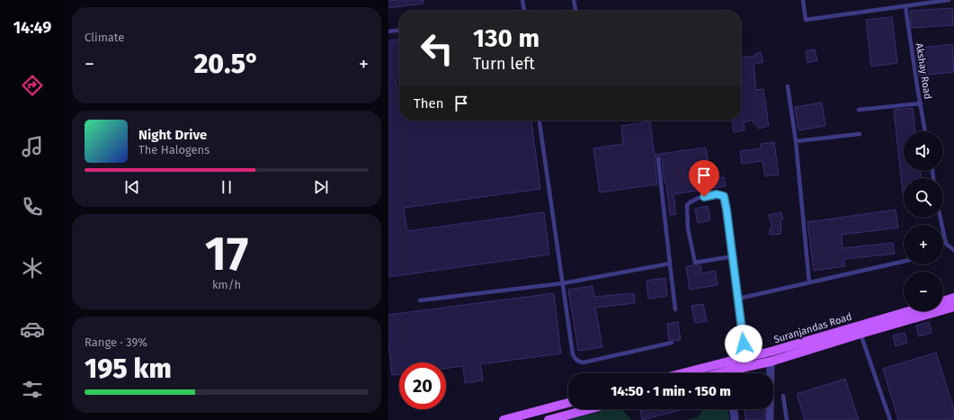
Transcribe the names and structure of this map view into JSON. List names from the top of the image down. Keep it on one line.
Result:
{"streets":{"main road":["Suranjandas Road"],"lane":["Akshay Road"]},"page":{"tabs":"14:49","tile":["Climate",["17","km/h"],["Range · 39%","195 km"]],"turn":["130 m","Turn left"],"heat":["−","20.5°","+"],"then":"Then","song":["Night Drive","The Halogens"],"map_buttons":["+","−"],"limit":"20","trip":"14:50 · 1 min · 150 m"}}
